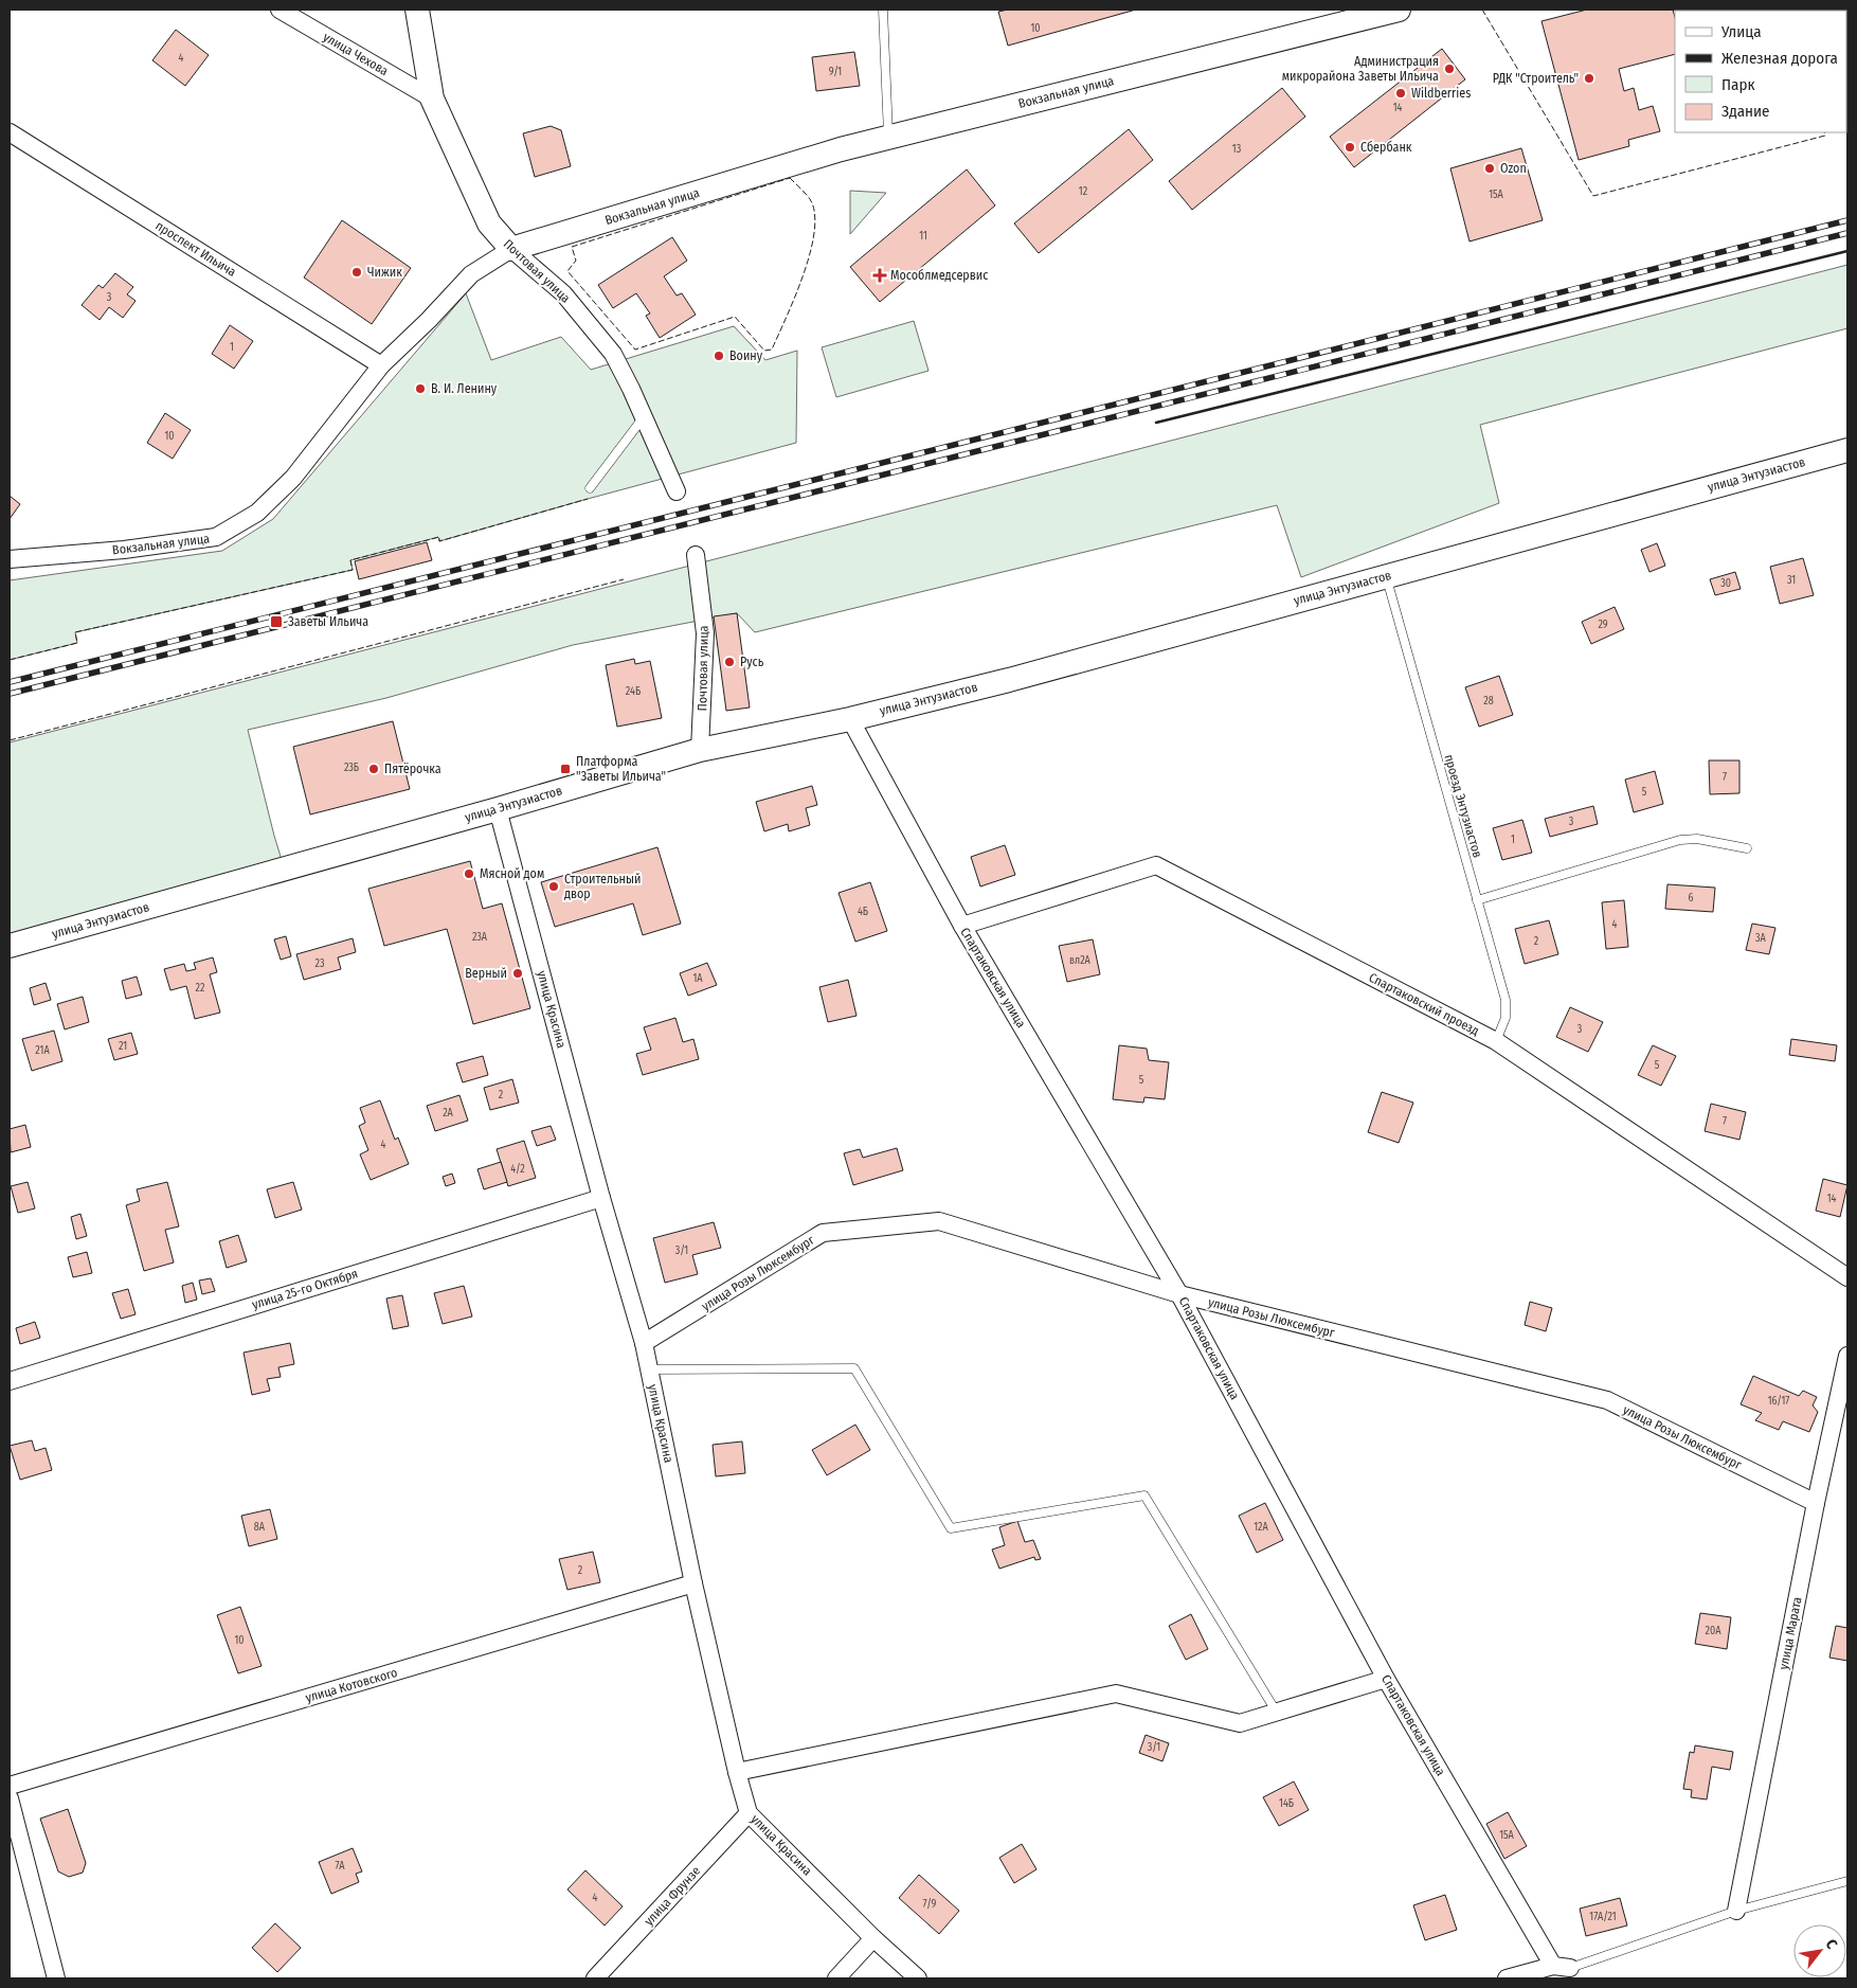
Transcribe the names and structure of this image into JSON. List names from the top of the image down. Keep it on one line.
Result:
{"streets":{"street":["улица Чехова","Вокзальная улица","проспект Ильича","Почтовая улица","улица Энтузиастов","Спартаковская улица","Спартаковский проезд","улица Красина","улица Розы Люксембург","улица 25-го Октября","улица Марата","улица Котовского","улица Фрунзе"],"lane":["проезд Энтузиастов"]},"crossings":[["улица Чехова","Почтовая улица"],["Вокзальная улица","проспект Ильича"],["Вокзальная улица","Почтовая улица"],["Почтовая улица","улица Энтузиастов"],["улица Энтузиастов","проезд Энтузиастов"],["улица Энтузиастов","Спартаковская улица"],["улица Энтузиастов","улица Красина"],["проезд Энтузиастов","Спартаковский проезд"],["Спартаковская улица","Спартаковский проезд"],["Спартаковская улица","улица Розы Люксембург"],["улица Красина","улица Розы Люксембург"],["улица Красина","улица 25-го Октября"],["улица Красина","улица Котовского"],["улица Красина","улица Фрунзе"],["улица Розы Люксембург","улица Марата"]],"places":{"other":["Администрация микрорайона Заветы Ильича","РДК \"Строитель\"","Wildberries","Сбербанк","Ozon","Чижик","Воину","В. И. Ленину","Русь","Пятёрочка","Мясной дом","Строительный двор","Верный"],"health":["Мособлмедсервис"],"transit":["Заветы Ильича","Платформа \"Заветы Ильича\""]},"house_numbers":["10","4","9/1","14","13","12","15А","11","3","1","10","31","30","29","24Б","28","23Б","7","5","3","1","6","4Б","4","23А","3А","2","вл2А","23","1А","22","3","21","21А","5","5","2","2А","7","4","4/2","14","3/1","16/17","8А","12А","2","20А","10","3/1","14Б","15А","7А","4","7/9","17А/21"],"legend":["Улица","Железная дорога","Парк","Здание"],"north":"top right"}
